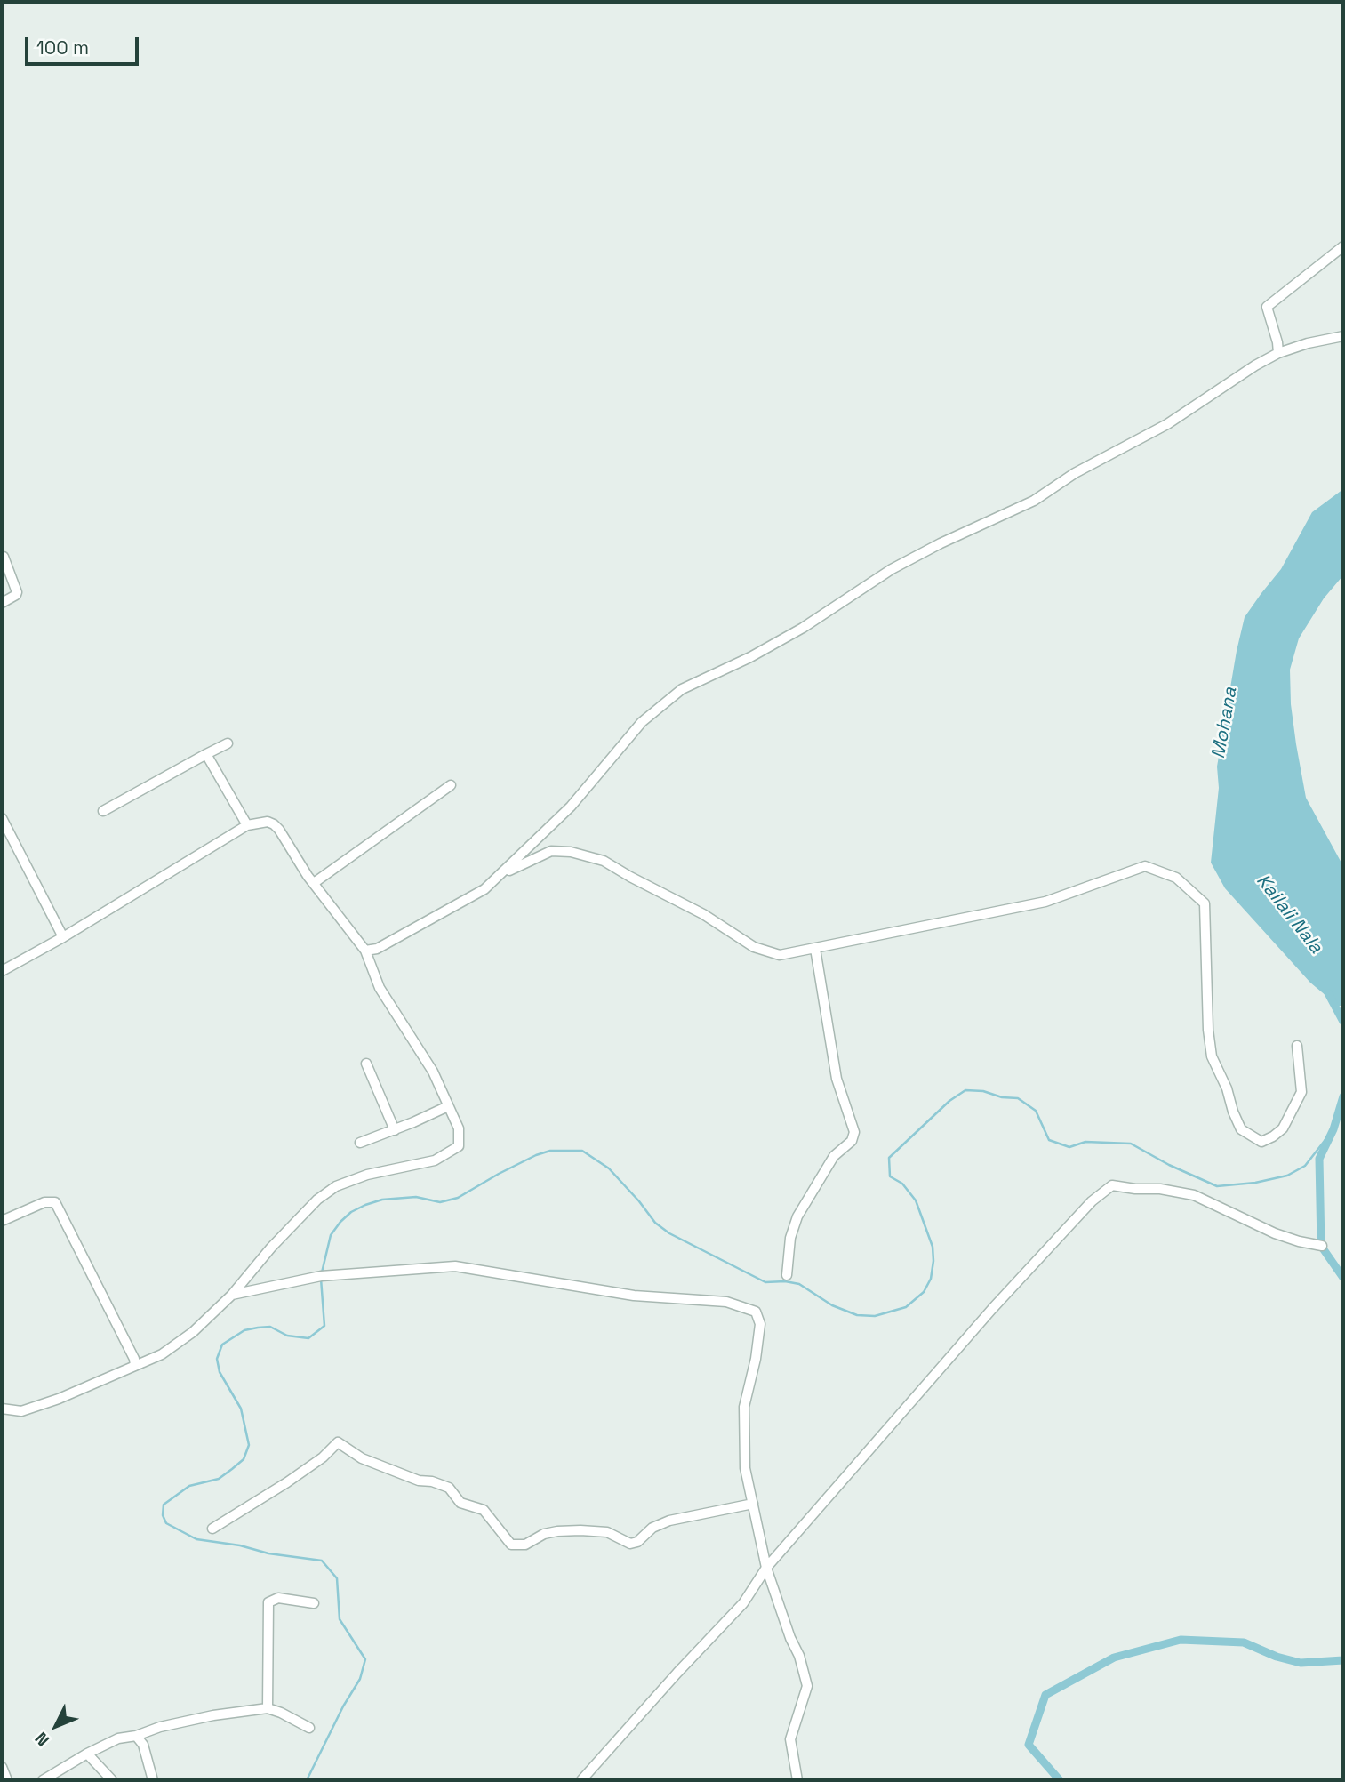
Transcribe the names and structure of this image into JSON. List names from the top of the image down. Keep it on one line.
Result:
{"water":["Mohana","Kailali Nala"],"scale_bar":"100 m","north":"bottom left"}
